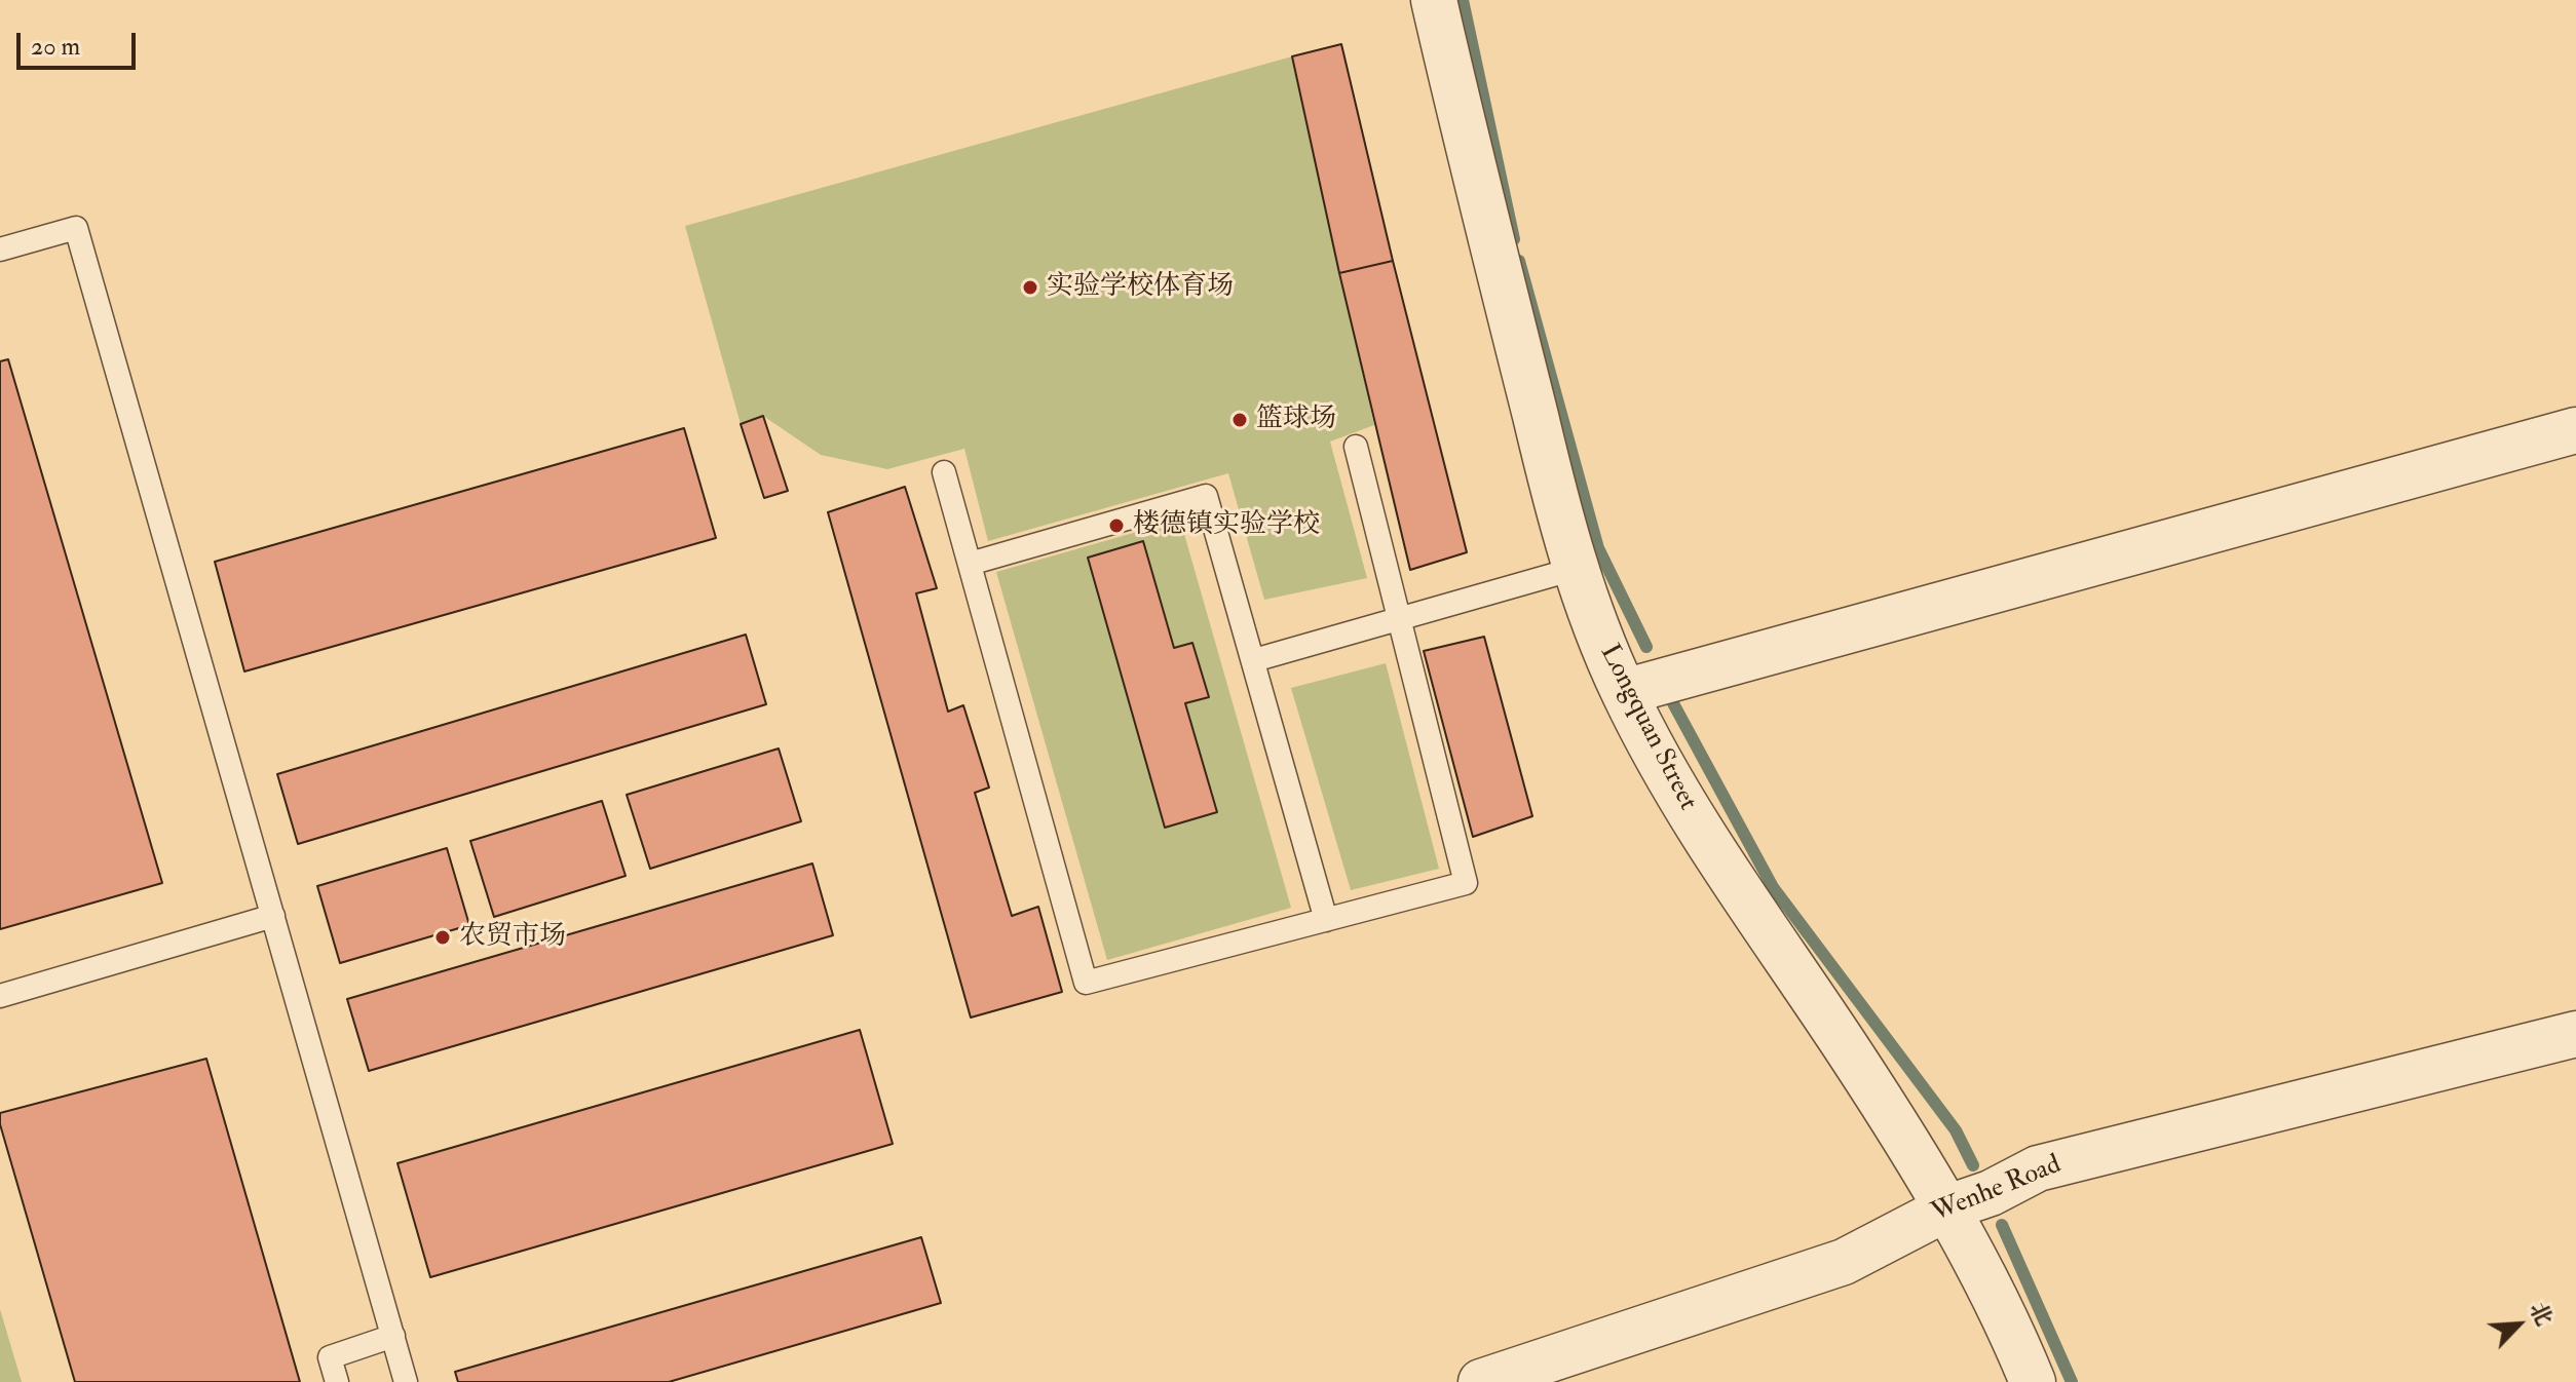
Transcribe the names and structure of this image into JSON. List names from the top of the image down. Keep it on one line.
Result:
{"streets":{"street":["Longquan Street","Wenhe Road"]},"crossings":[["Longquan Street","Wenhe Road"]],"places":["实验学校体育场","篮球场","楼德镇实验学校","农贸市场"],"scale_bar":"20 m","north":"top right"}
